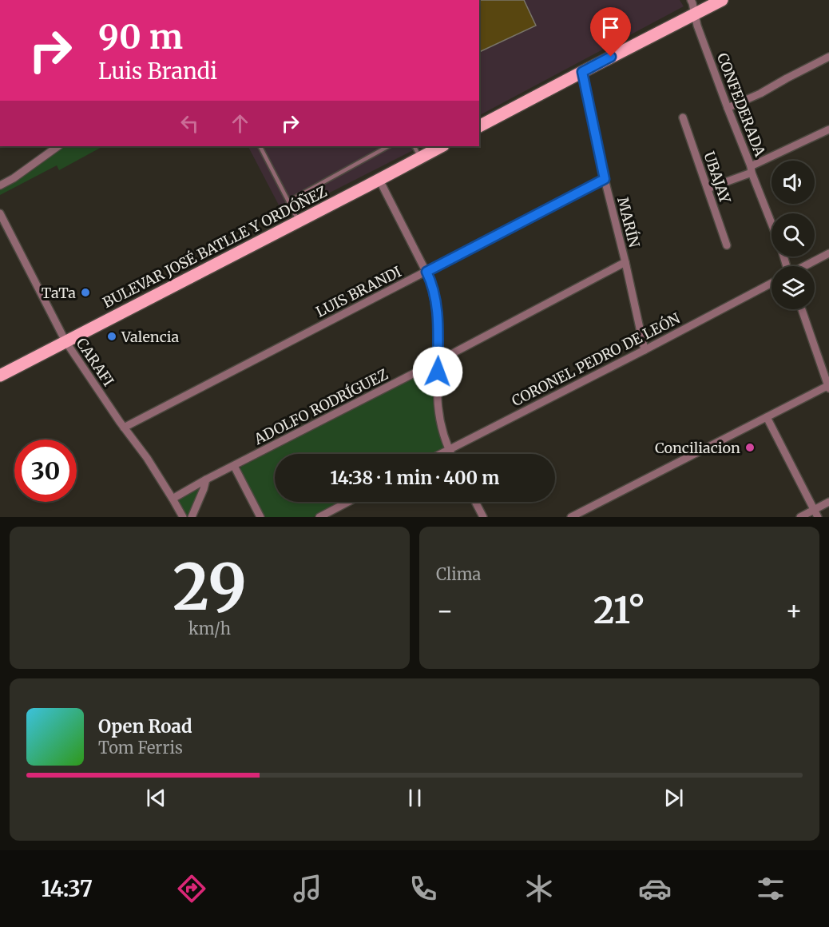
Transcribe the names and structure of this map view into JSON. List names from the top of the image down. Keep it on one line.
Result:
{"streets":{"main road":["BULEVAR JOSÉ BATLLE Y ORDÓÑEZ"],"street":["CONFEDERADA","UBAJAY","MARÍN","LUIS BRANDI","CORONEL PEDRO DE LEÓN","CARAFI","ADOLFO RODRÍGUEZ"]},"crossings":[["MARÍN","LUIS BRANDI"],["MARÍN","CORONEL PEDRO DE LEÓN"],["MARÍN","ADOLFO RODRÍGUEZ"],["BULEVAR JOSÉ BATLLE Y ORDÓÑEZ","CARAFI"],["LUIS BRANDI","CARAFI"],["CARAFI","ADOLFO RODRÍGUEZ"]],"places":["TaTa","Valencia","Conciliacion"],"page":{"turn":["90 m","Luis Brandi"],"limit":"30","trip":"14:38 · 1 min · 400 m","tile":[["29","km/h"],"Clima"],"heat":["−","21°","+"],"song":["Open Road","Tom Ferris"],"tabs":"14:37"}}
